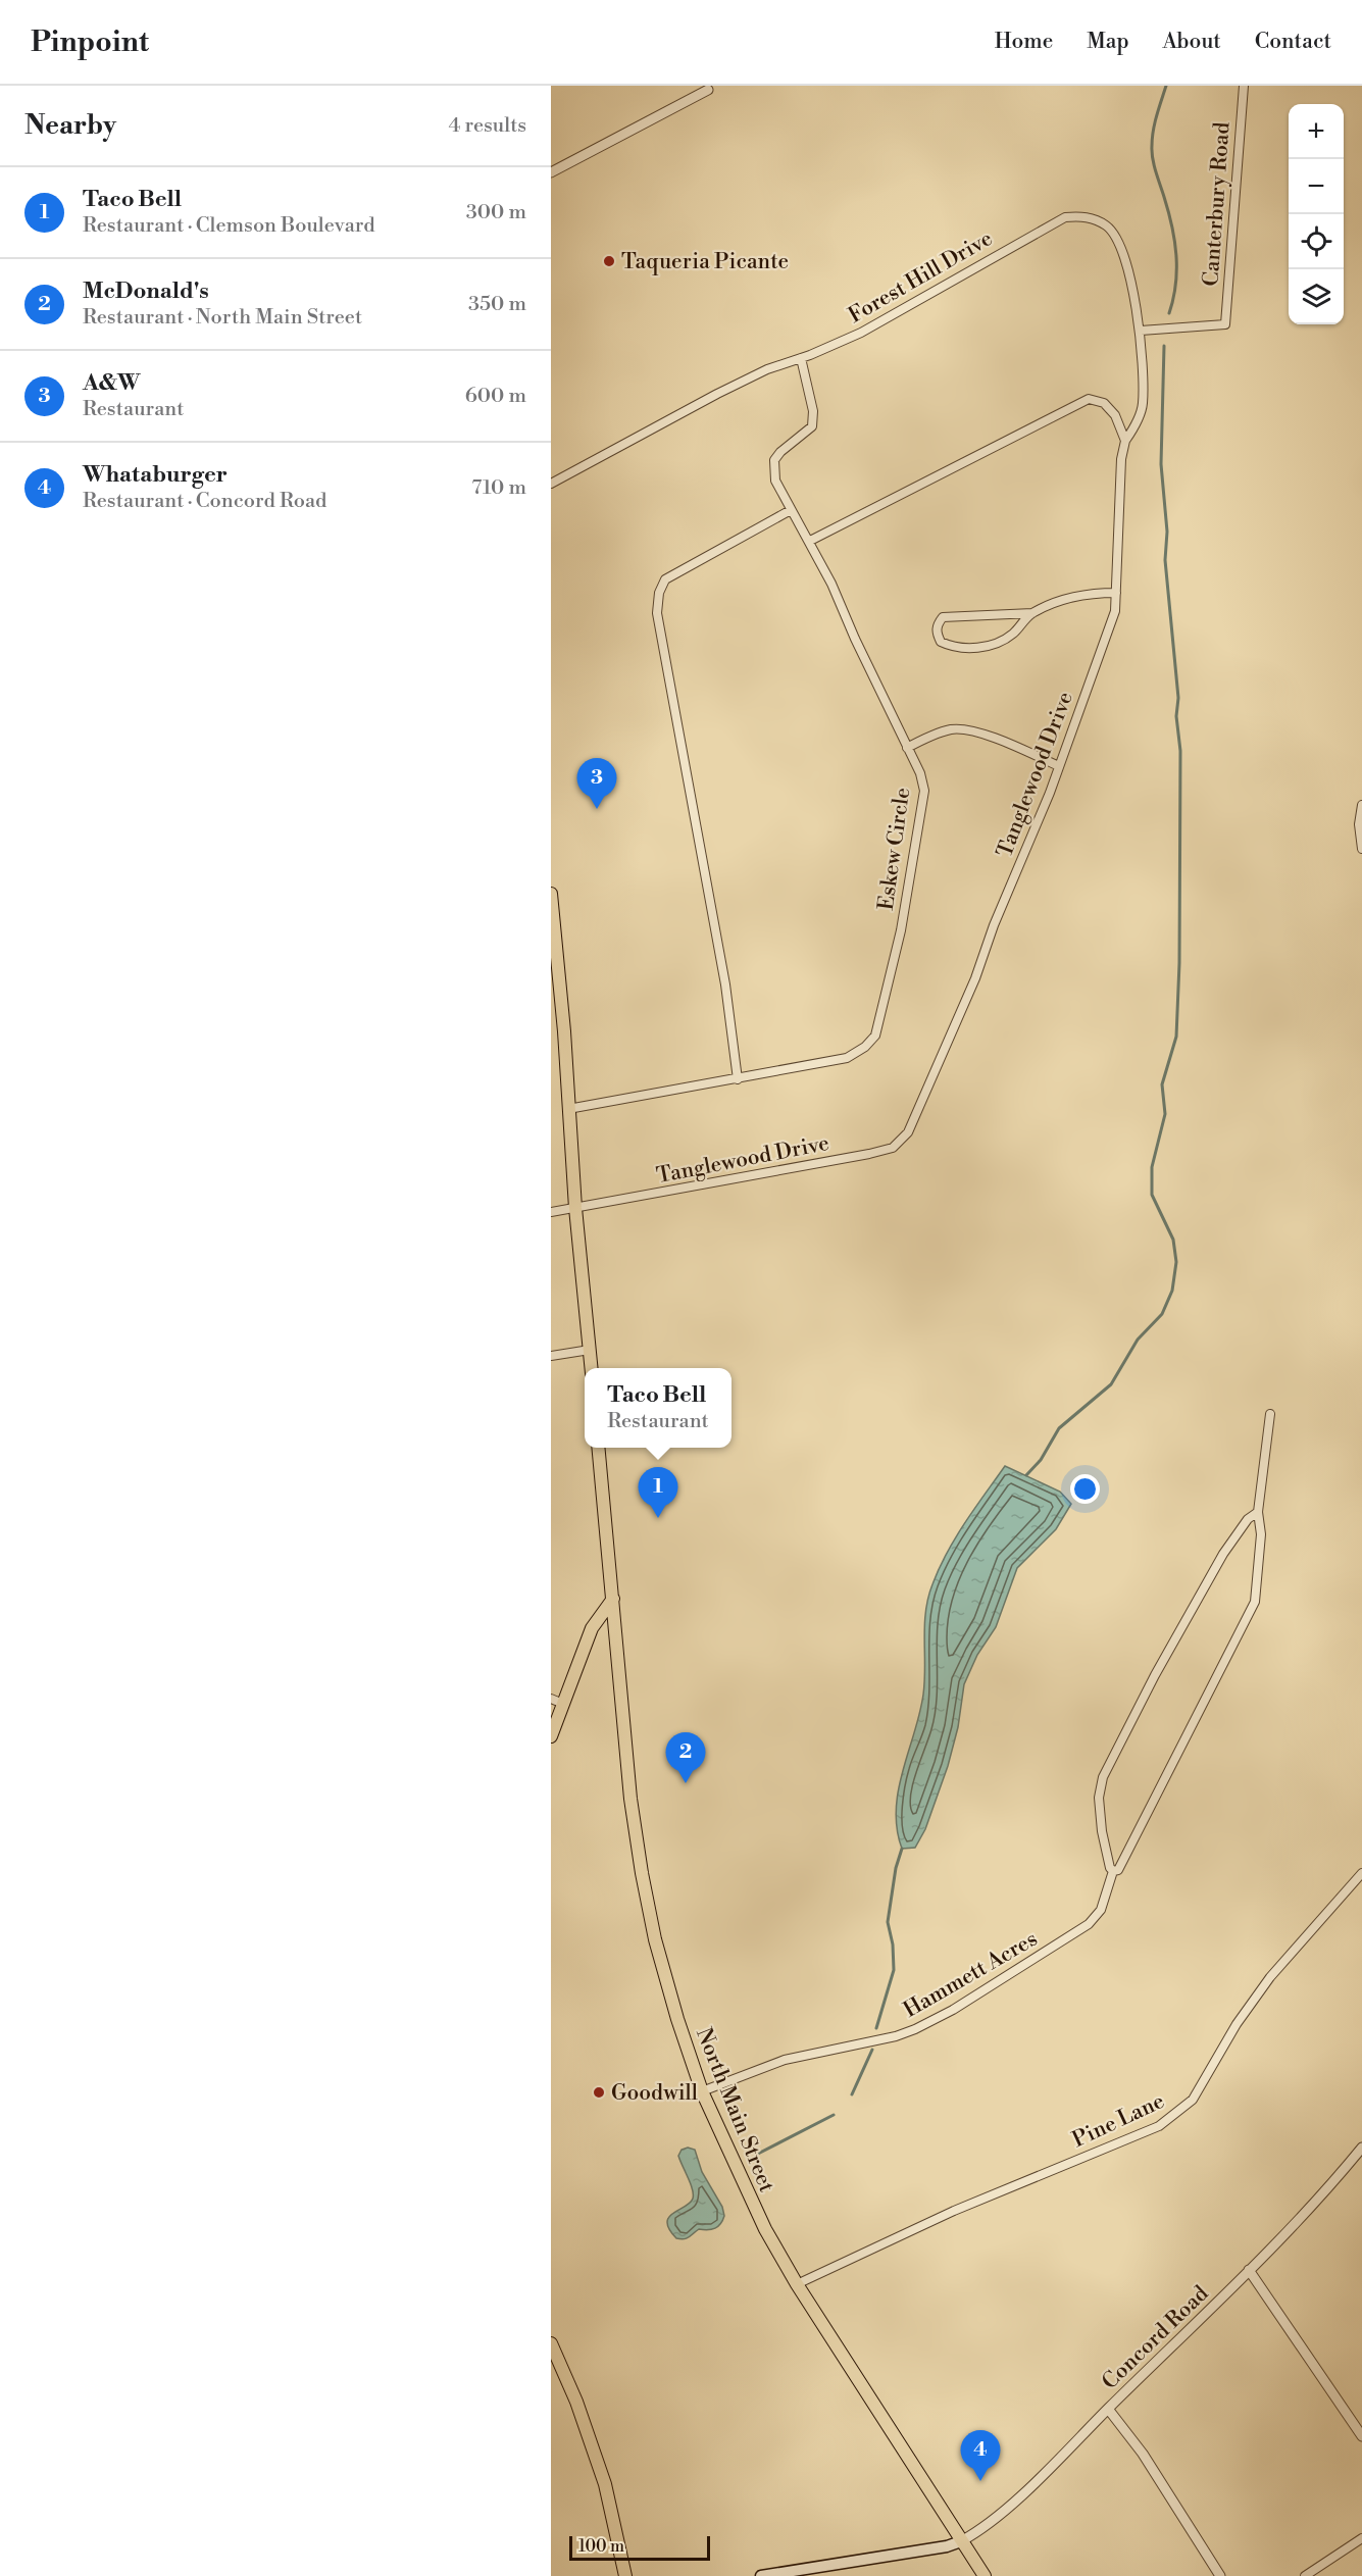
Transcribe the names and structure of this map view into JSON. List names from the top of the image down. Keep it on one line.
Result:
{"streets":{"main road":["North Main Street"],"street":["Canterbury Road","Forest Hill Drive","Tanglewood Drive","Eskew Circle","Hammett Acres","Pine Lane","Concord Road"]},"crossings":[["Canterbury Road","Forest Hill Drive"],["Forest Hill Drive","Tanglewood Drive"],["Forest Hill Drive","Eskew Circle"],["Hammett Acres","North Main Street"],["North Main Street","Pine Lane"],["North Main Street","Concord Road"]],"places":["Taqueria Picante","Goodwill"],"scale_bar":"100 m","page":{"header":"Pinpoint","nav":["Home","Map","About","Contact"],"heading":["Nearby","4 results"],"map_buttons":["+","−"],"list":[{"mark":"1","name":"Taco Bell","note":"Restaurant · Clemson Boulevard","value":"300 m"},{"mark":"2","name":"McDonald's","note":"Restaurant · North Main Street","value":"350 m"},{"mark":"3","name":"A&W","note":"Restaurant","value":"600 m"},{"mark":"4","name":"Whataburger","note":"Restaurant · Concord Road","value":"710 m"}],"pins":["3","1","2","4"],"popup":["Taco Bell","Restaurant"],"scale":"100 m"}}
